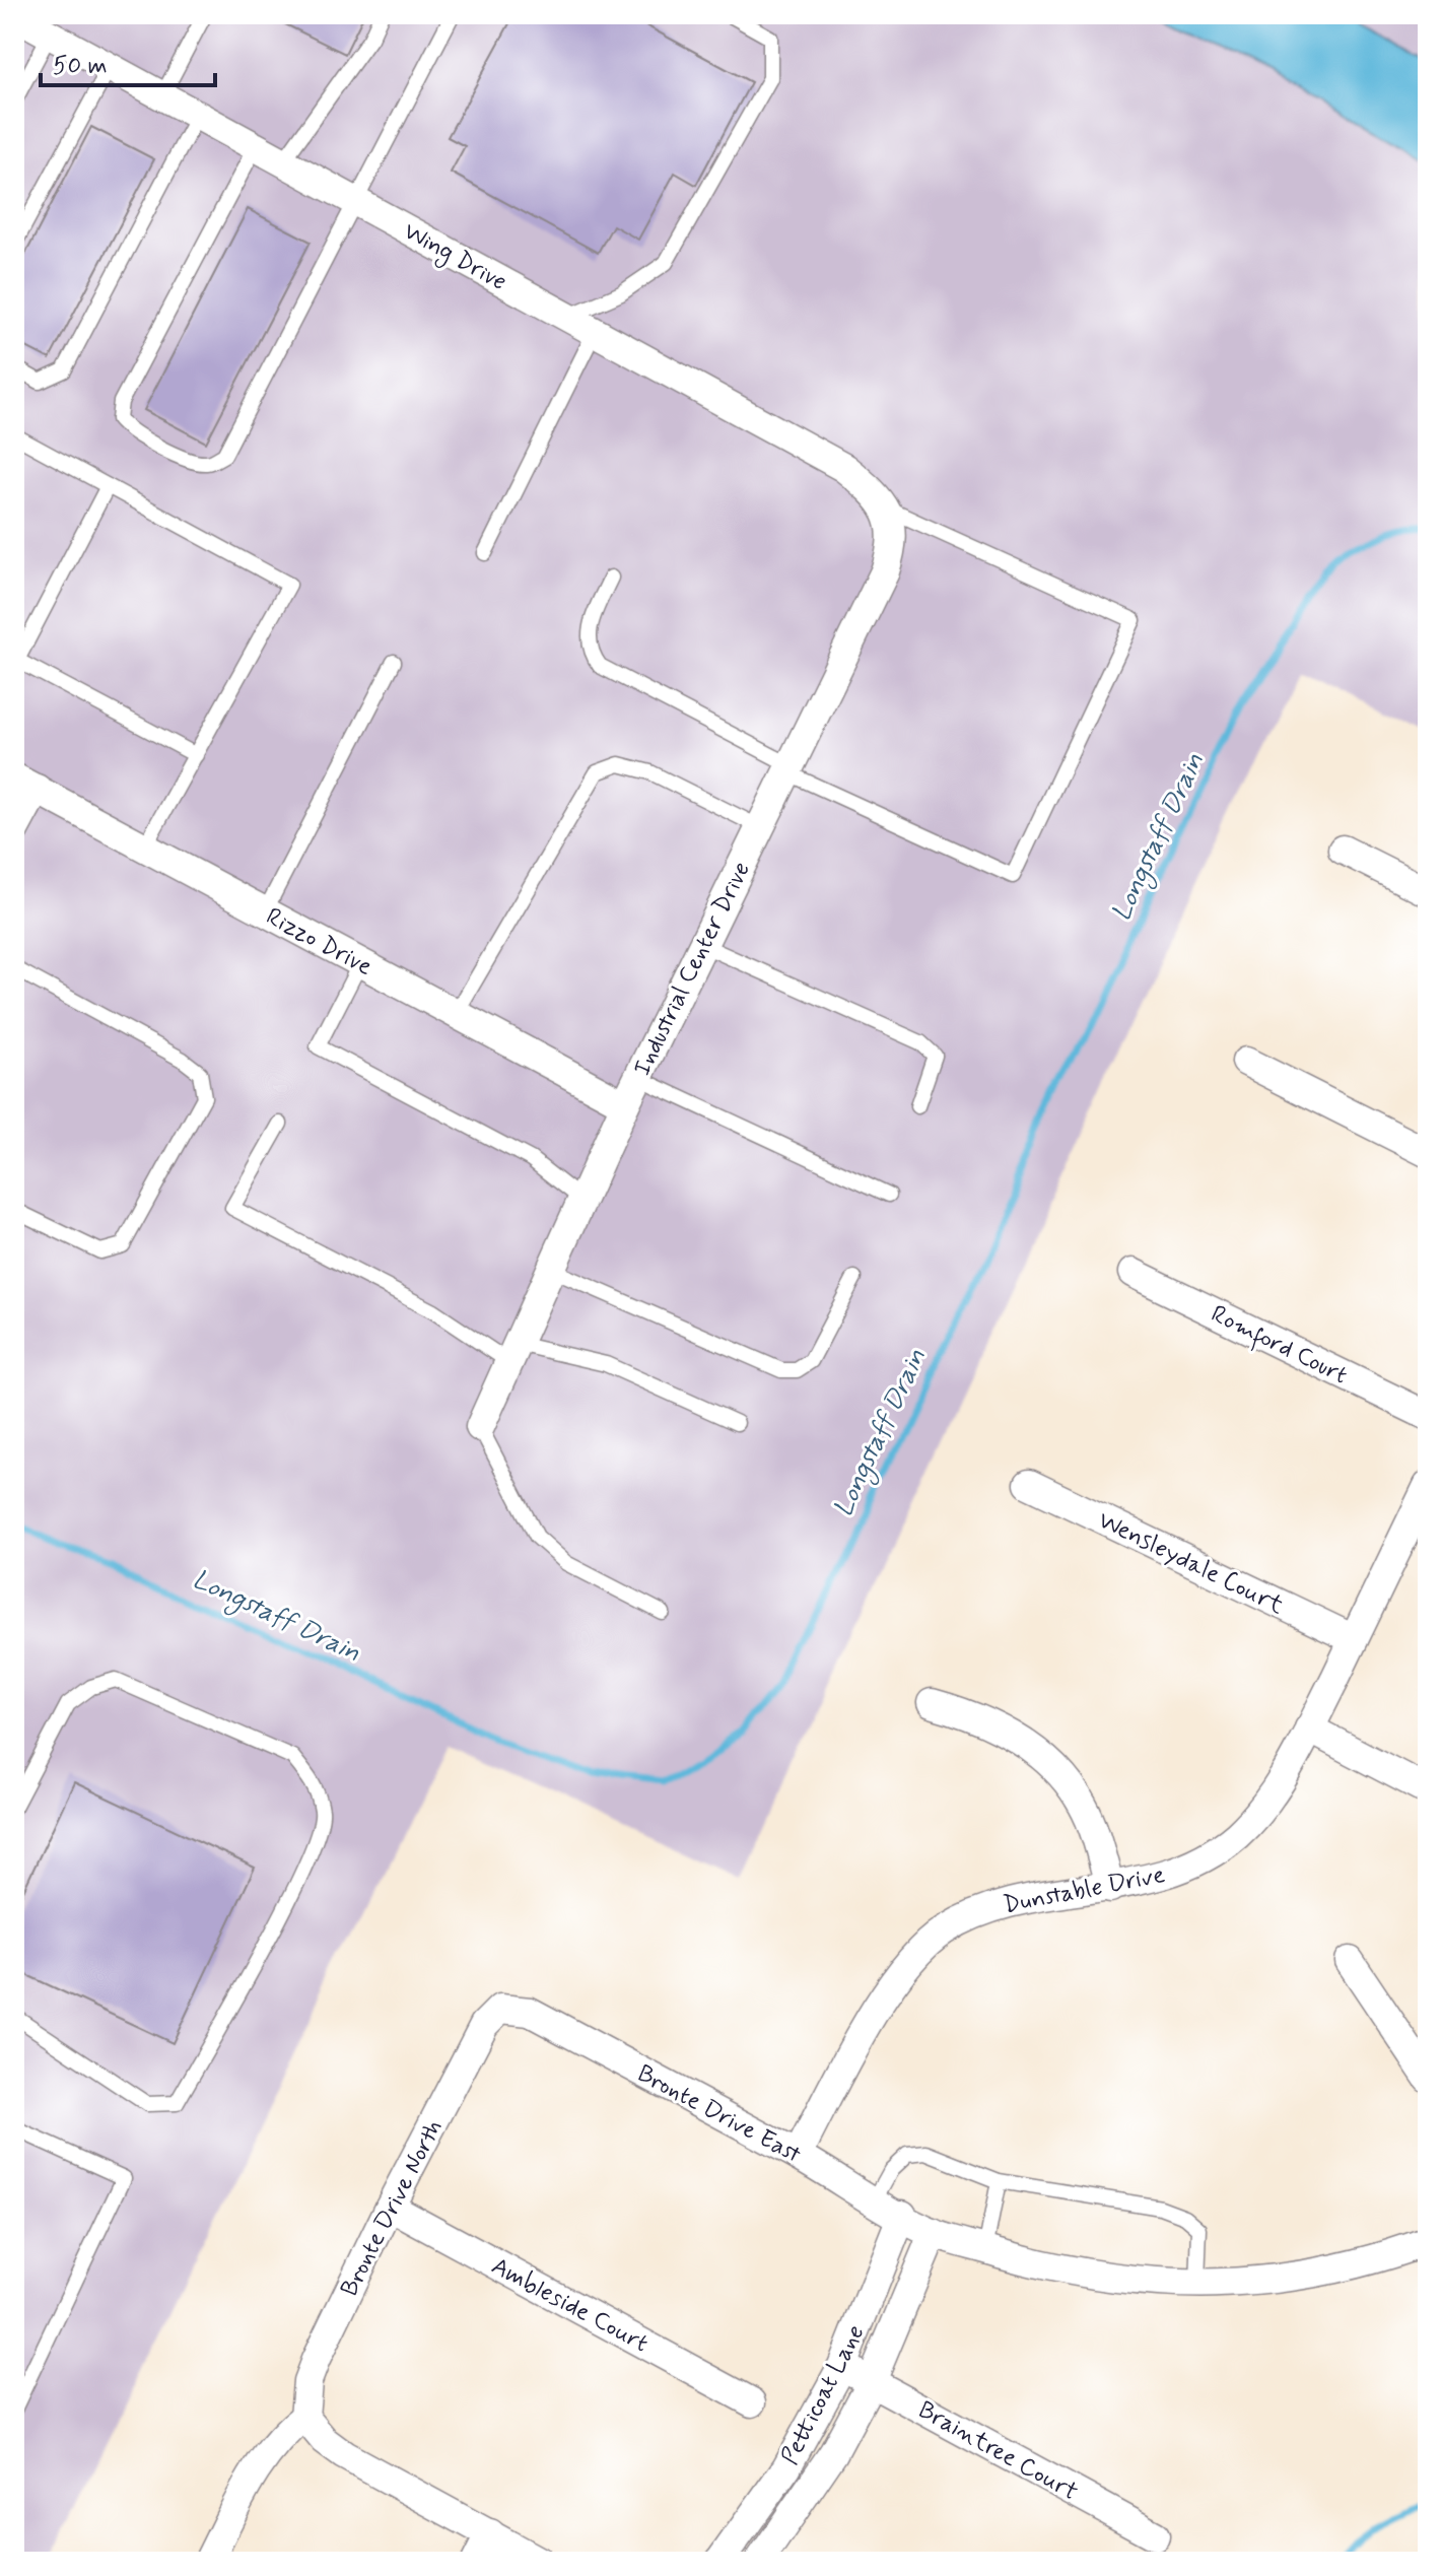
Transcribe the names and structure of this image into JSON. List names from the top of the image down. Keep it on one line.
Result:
{"streets":{"street":["Wing Drive","Rizzo Drive","Industrial Center Drive","Romford Court","Wensleydale Court","Dunstable Drive","Bronte Drive East","Bronte Drive North","Ambleside Court","Petticoat Lane","Braintree Court"]},"crossings":[["Wing Drive","Industrial Center Drive"],["Rizzo Drive","Industrial Center Drive"],["Wensleydale Court","Dunstable Drive"],["Dunstable Drive","Bronte Drive East"],["Bronte Drive East","Bronte Drive North"],["Bronte Drive East","Petticoat Lane"],["Bronte Drive North","Ambleside Court"],["Petticoat Lane","Braintree Court"]],"water":["Longstaff Drain"],"scale_bar":"50 m"}
